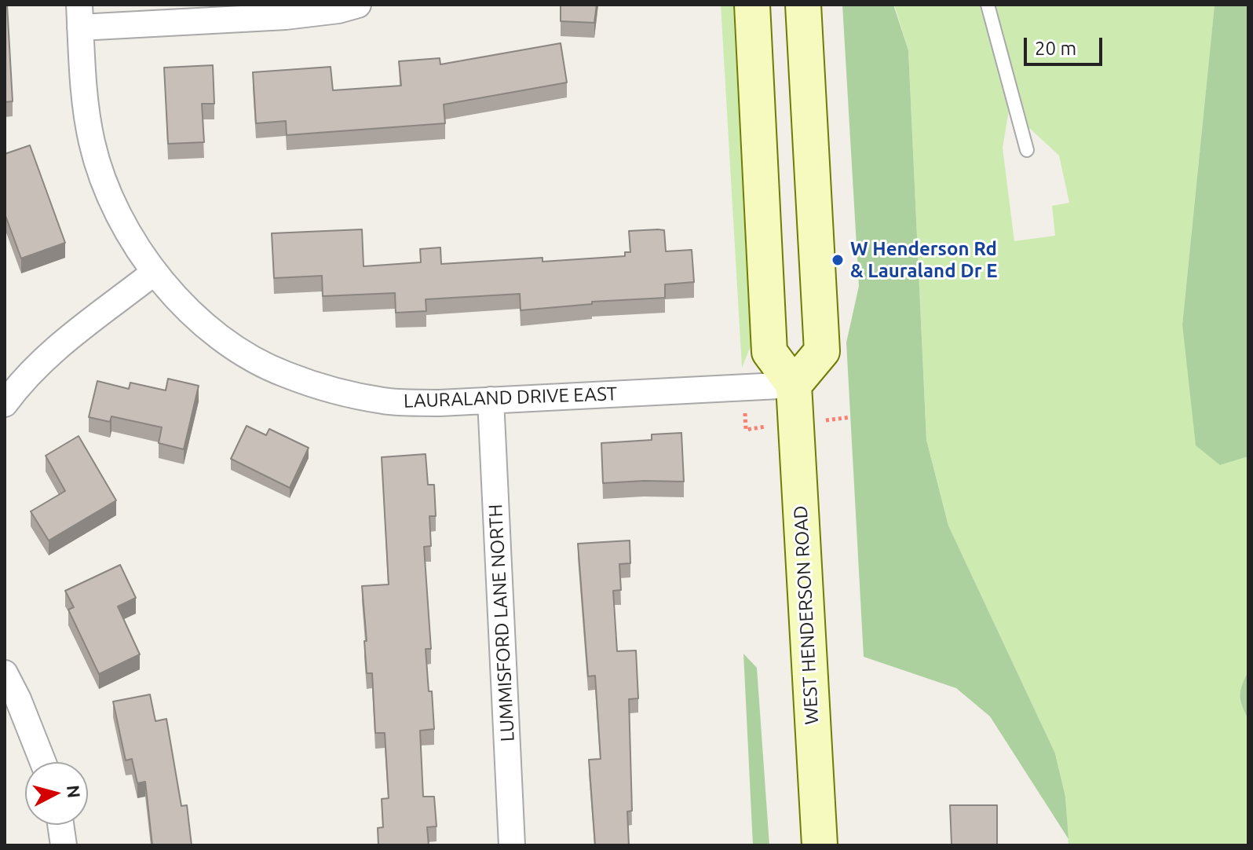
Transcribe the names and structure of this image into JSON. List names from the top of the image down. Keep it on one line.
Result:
{"streets":{"main road":["WEST HENDERSON ROAD"],"street":["LAURALAND DRIVE EAST","LUMMISFORD LANE NORTH"]},"crossings":[["LAURALAND DRIVE EAST","WEST HENDERSON ROAD"],["LAURALAND DRIVE EAST","LUMMISFORD LANE NORTH"]],"places":["W Henderson Rd & Lauraland Dr E"],"scale_bar":"20 m","north":"right"}
